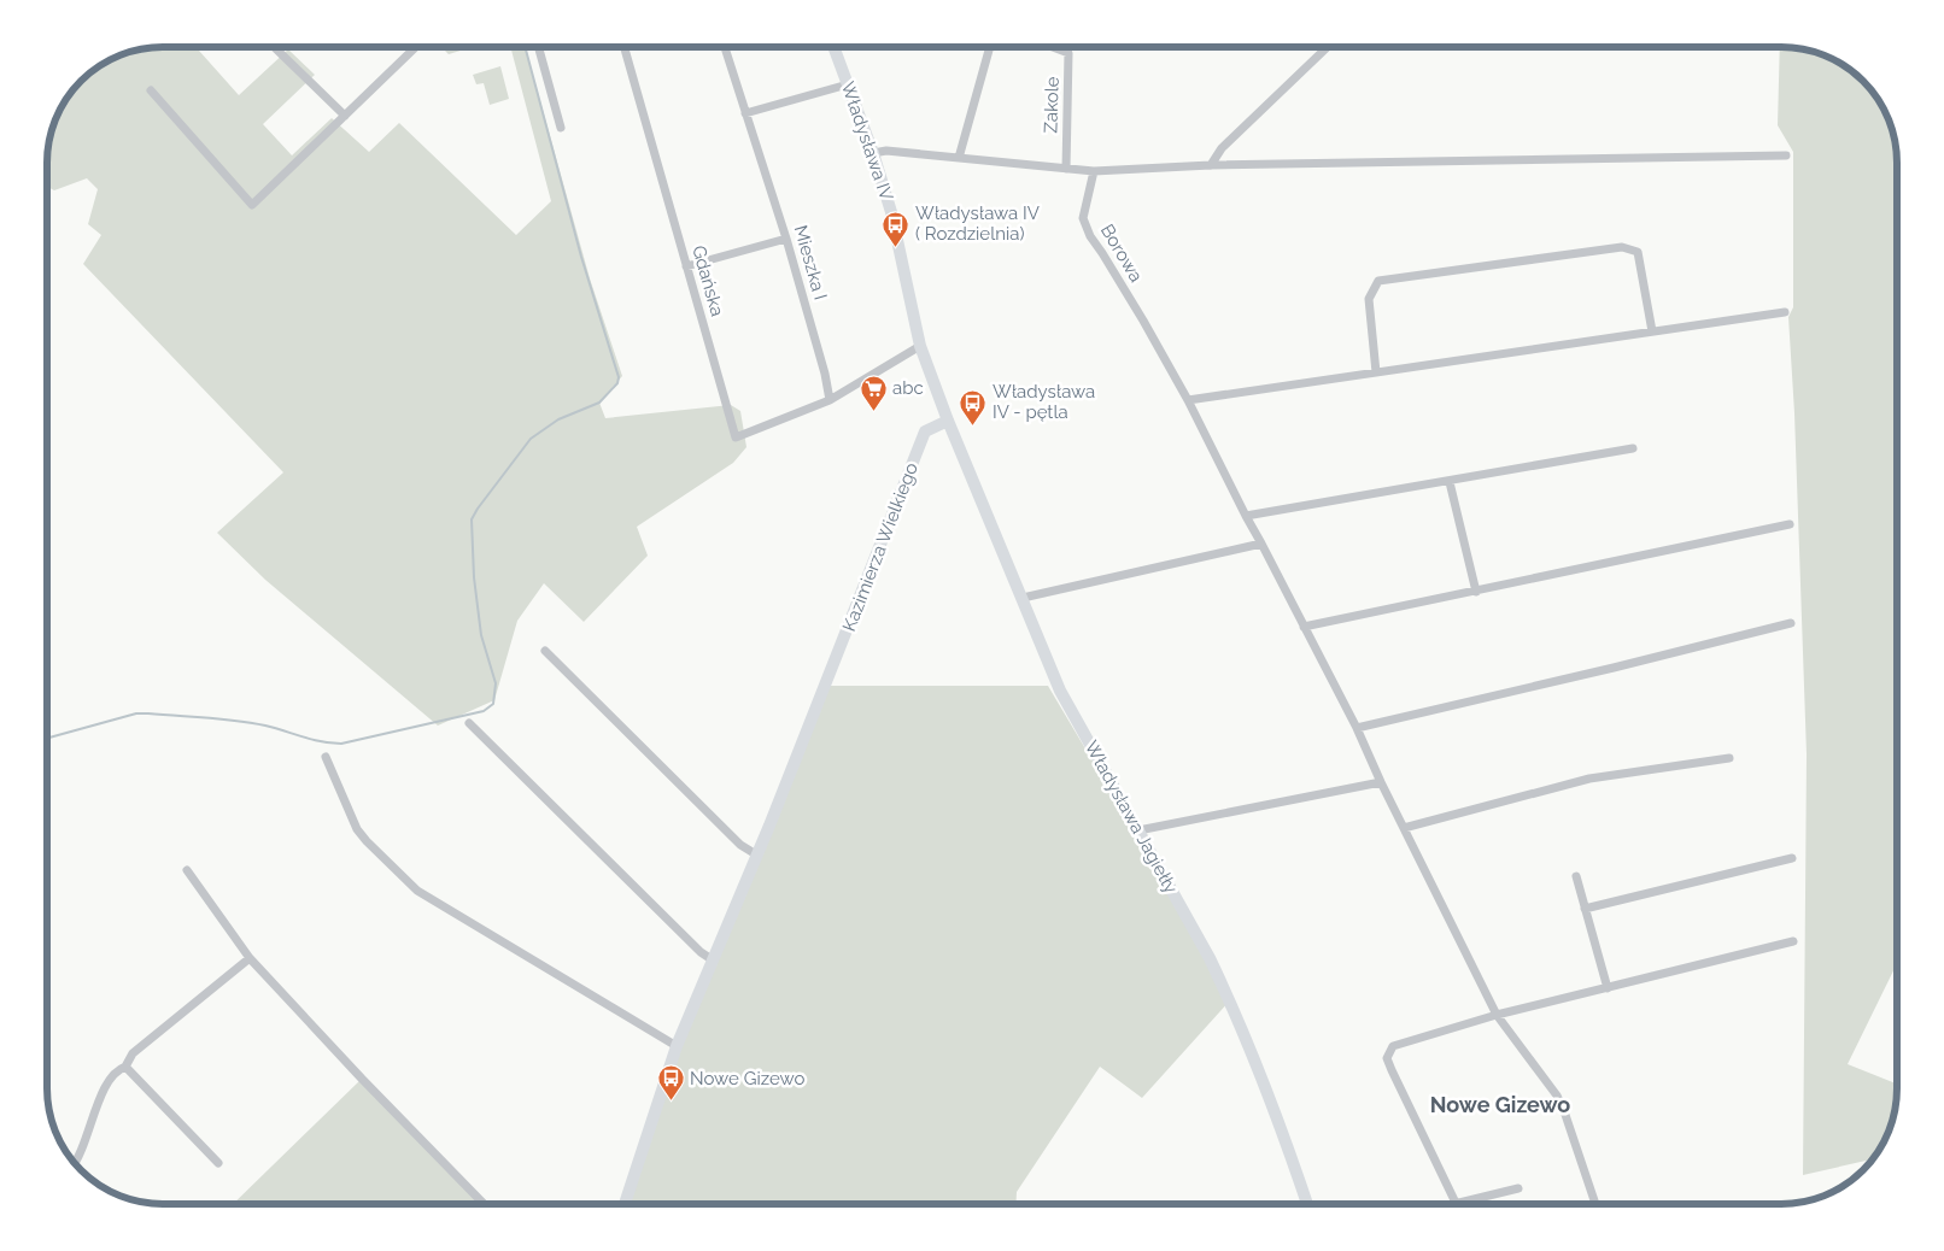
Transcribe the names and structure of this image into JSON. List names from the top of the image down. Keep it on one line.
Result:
{"streets":{"street":["Zakole","Władysława IV","Borowa","Mieszka I","Gdańska","Kazimierza Wielkiego","Władysława Jagiełły"]},"crossings":[["Władysława IV","Kazimierza Wielkiego"],["Władysława IV","Władysława Jagiełły"],["Mieszka I","Gdańska"],["Kazimierza Wielkiego","Władysława Jagiełły"]],"districts":["Nowe Gizewo"],"places":{"bus stop":["Władysława IV ( Rozdzielnia)","Władysława IV - pętla","Nowe Gizewo"],"supermarket":["abc"]}}
